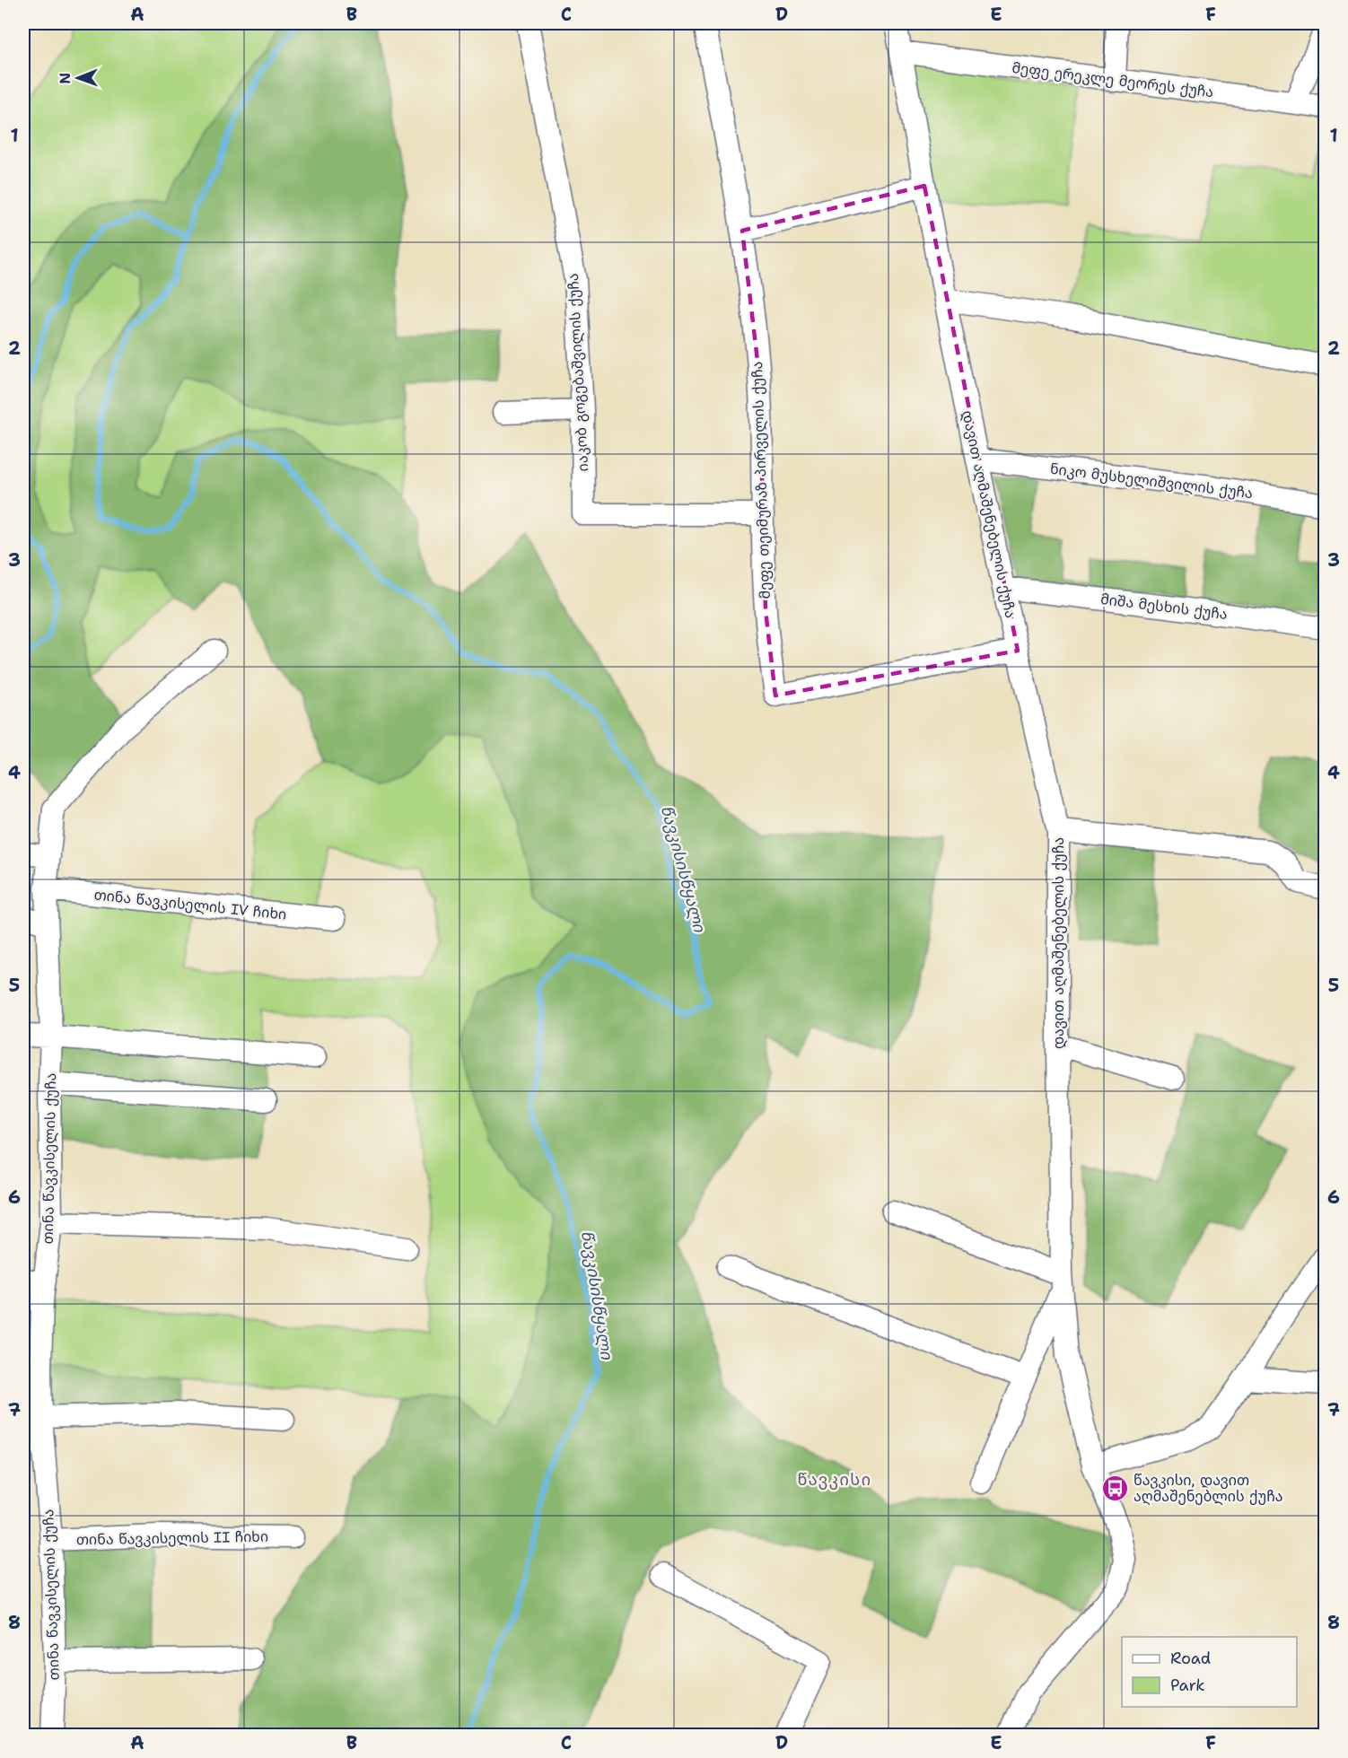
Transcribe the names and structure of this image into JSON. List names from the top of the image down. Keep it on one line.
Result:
{"streets":{"street":["მეფე ერეკლე მეორეს ქუჩა","იაკობ გოგებაშვილის ქუჩა","მეფე თეიმურაზ პირველის ქუჩა","ნიკო მუსხელიშვილის ქუჩა","დავით აღმაშენებელის ქუჩა","მიშა მესხის ქუჩა","თინა წავკისელის IV ჩიხი","თინა წავკისელის ქუჩა","თინა წავკისელის II ჩიხი"]},"crossings":[["მეფე ერეკლე მეორეს ქუჩა","დავით აღმაშენებელის ქუჩა"],["იაკობ გოგებაშვილის ქუჩა","მეფე თეიმურაზ პირველის ქუჩა"],["მეფე თეიმურაზ პირველის ქუჩა","დავით აღმაშენებელის ქუჩა"],["ნიკო მუსხელიშვილის ქუჩა","დავით აღმაშენებელის ქუჩა"],["დავით აღმაშენებელის ქუჩა","მიშა მესხის ქუჩა"],["თინა წავკისელის IV ჩიხი","თინა წავკისელის ქუჩა"],["თინა წავკისელის ქუჩა","თინა წავკისელის II ჩიხი"]],"districts":["წავკისი"],"water":["წავკისისწყალი"],"places":{"bus stop":["წავკისი, დავით აღმაშენებლის ქუჩა"]},"legend":["Road","Park"],"north":"left","grid":{"columns":["A","B","C","D","E","F"],"rows":["1","2","3","4","5","6","7","8"]}}
